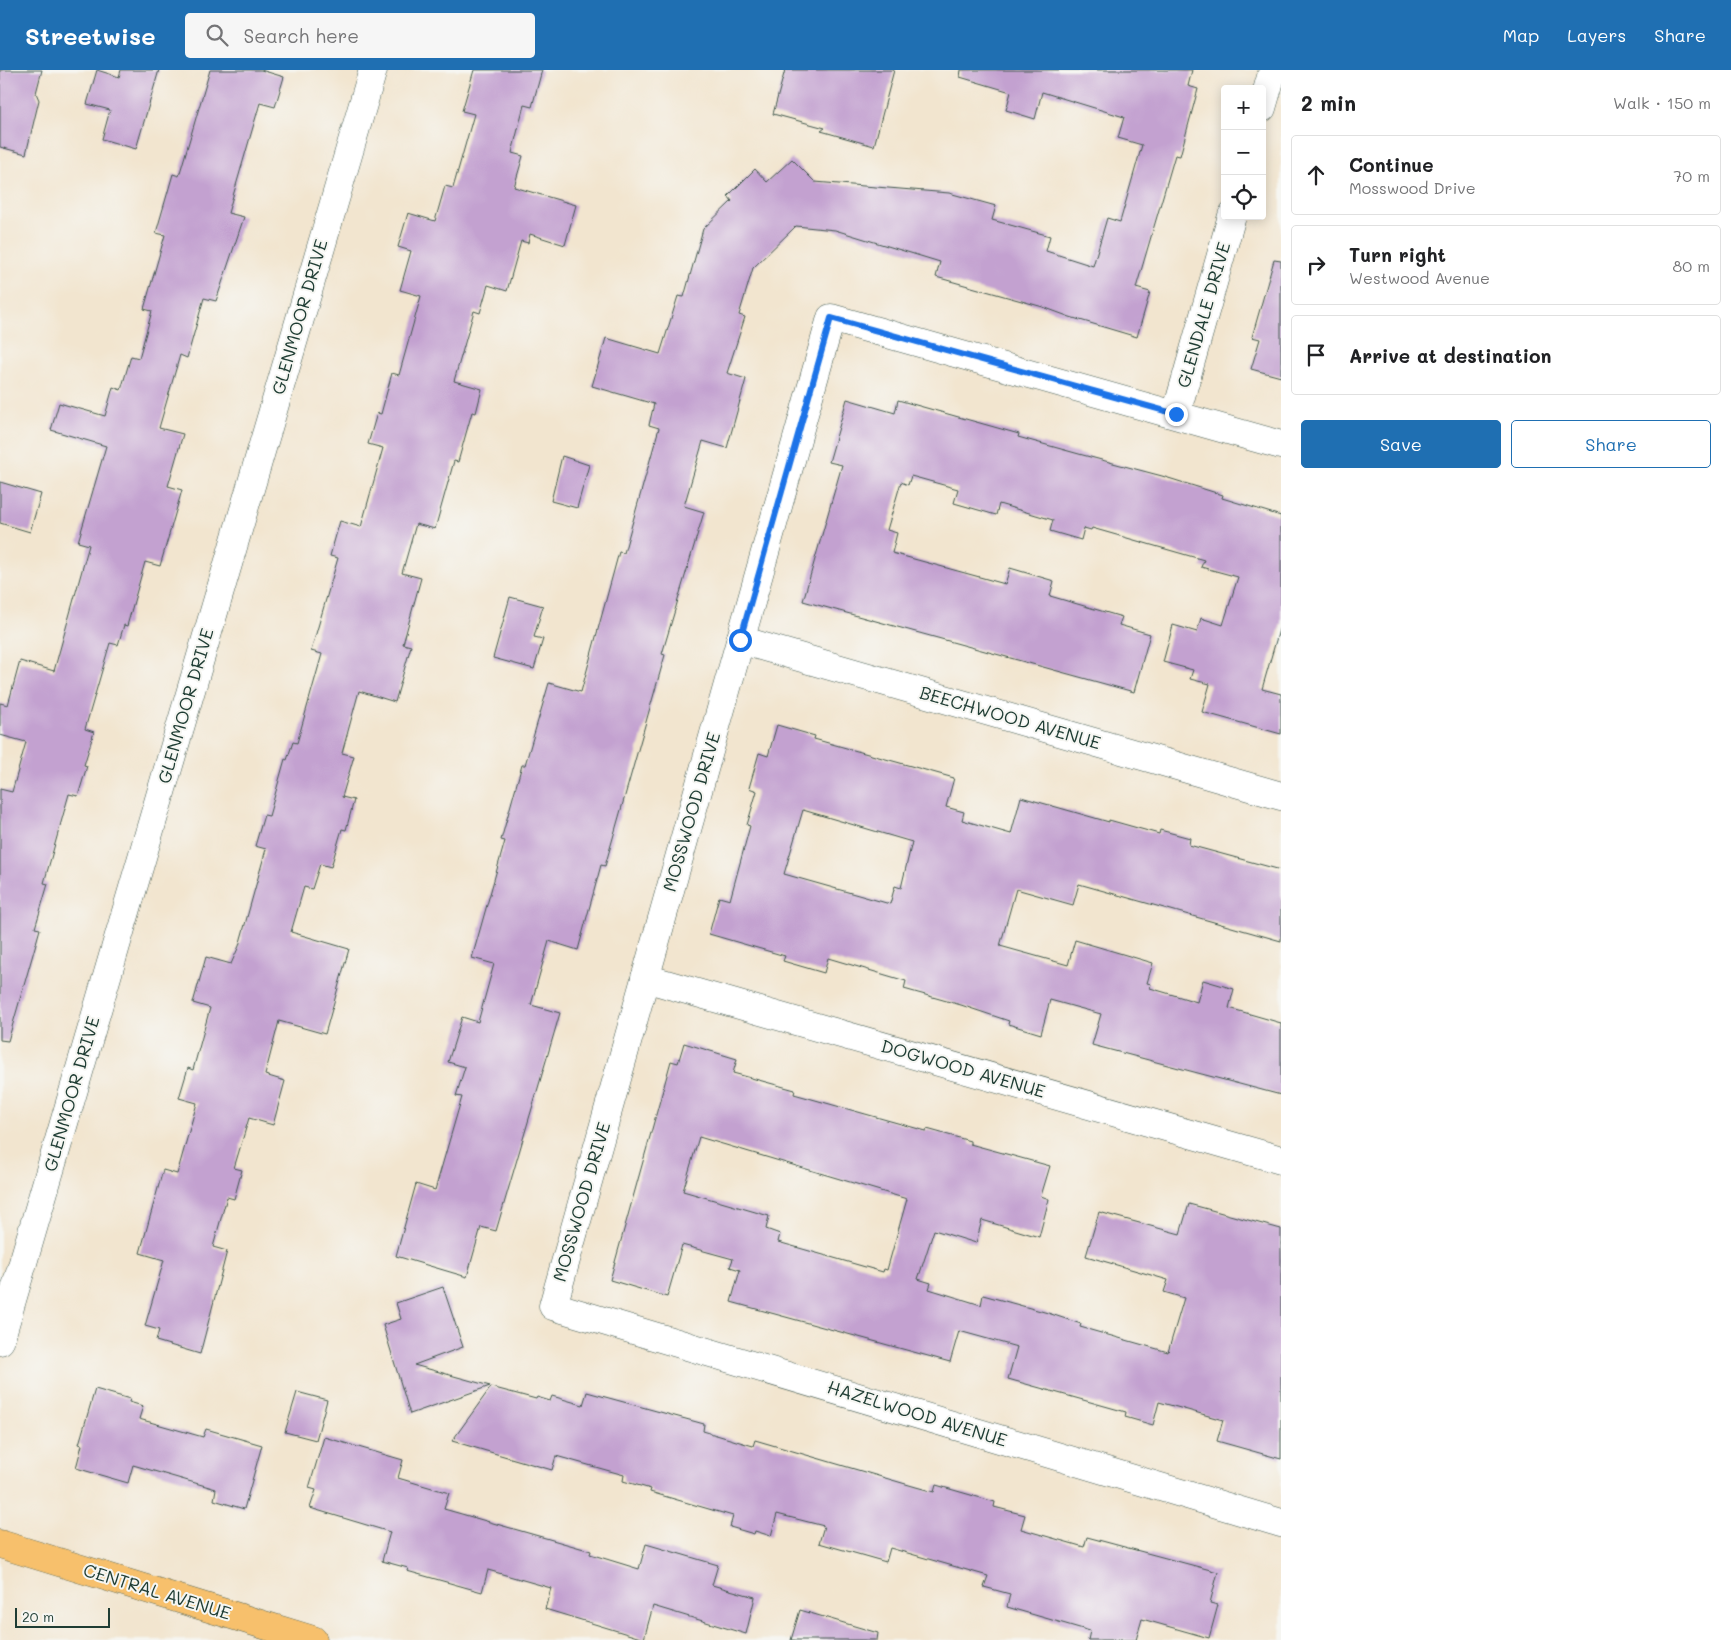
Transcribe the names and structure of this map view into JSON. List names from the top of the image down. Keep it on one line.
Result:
{"streets":{"main road":["CENTRAL AVENUE"],"street":["GLENDALE DRIVE","GLENMOOR DRIVE","BEECHWOOD AVENUE","MOSSWOOD DRIVE","DOGWOOD AVENUE","HAZELWOOD AVENUE"]},"crossings":[["GLENDALE DRIVE","MOSSWOOD DRIVE"],["BEECHWOOD AVENUE","MOSSWOOD DRIVE"],["MOSSWOOD DRIVE","DOGWOOD AVENUE"],["MOSSWOOD DRIVE","HAZELWOOD AVENUE"]],"scale_bar":"20 m","page":{"header":"Streetwise","search":"Search here","nav":["Map","Layers","Share"],"heading":["2 min","Walk · 150 m"],"map_buttons":["+","−"],"list":[["Continue","Mosswood Drive","70 m"],["Turn right","Westwood Avenue","80 m"],"Arrive at destination"],"buttons":["Save","Share"],"scale":"20 m"}}
